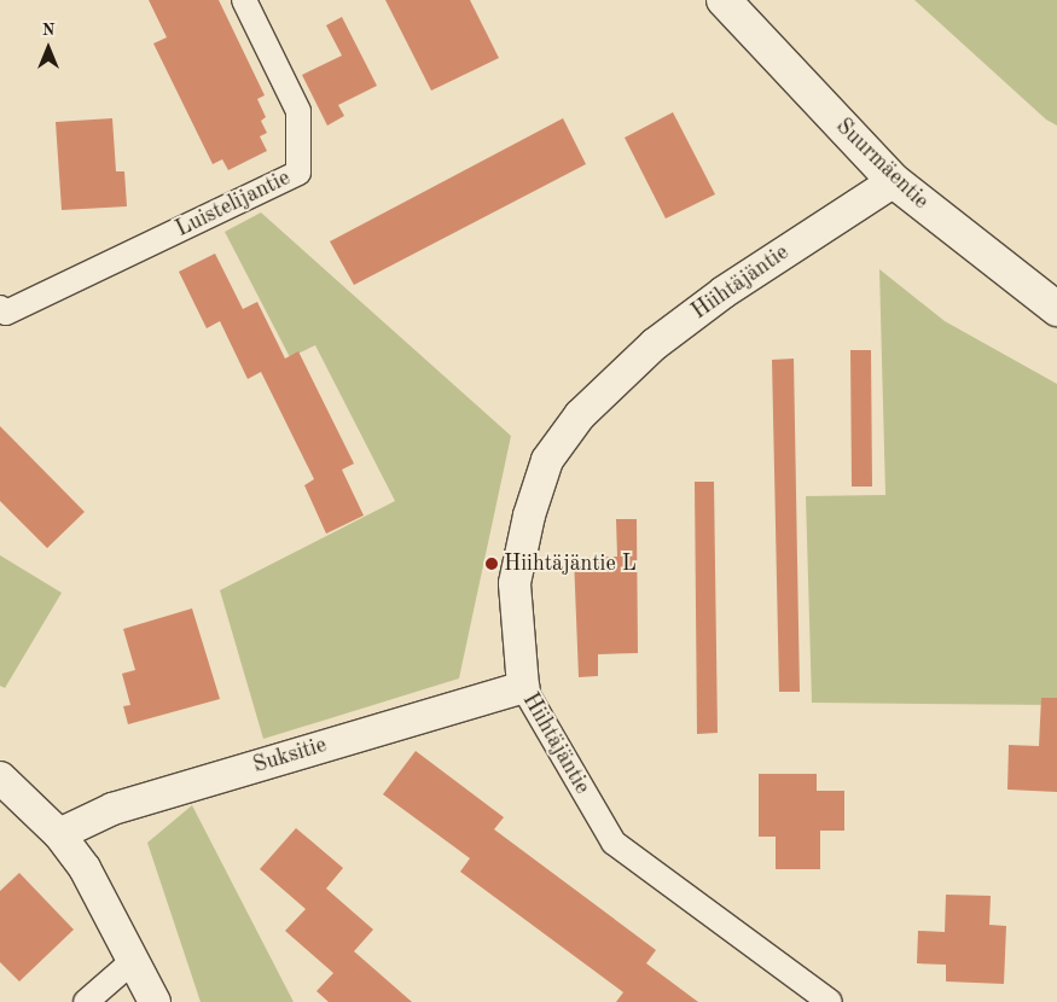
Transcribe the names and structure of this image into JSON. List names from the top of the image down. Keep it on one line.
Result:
{"streets":{"main road":["Suurmäentie"],"street":["Luistelijantie","Hiihtäjäntie","Suksitie"]},"crossings":[["Suurmäentie","Hiihtäjäntie"],["Hiihtäjäntie","Suksitie"]],"places":["Hiihtäjäntie L"],"north":"top"}
